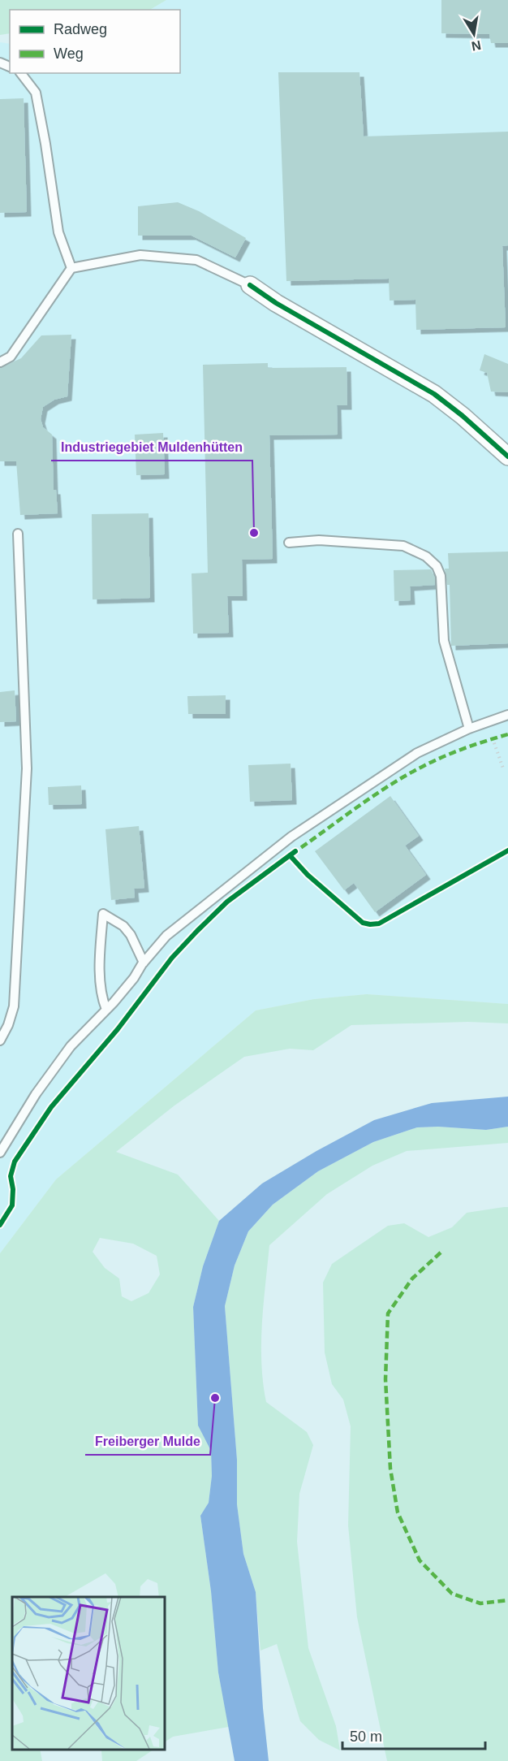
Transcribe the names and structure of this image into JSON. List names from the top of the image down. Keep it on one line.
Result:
{"places":["Industriegebiet Muldenhütten","Freiberger Mulde"],"legend":["Radweg","Weg"],"scale_bar":"50 m","north":"bottom"}
